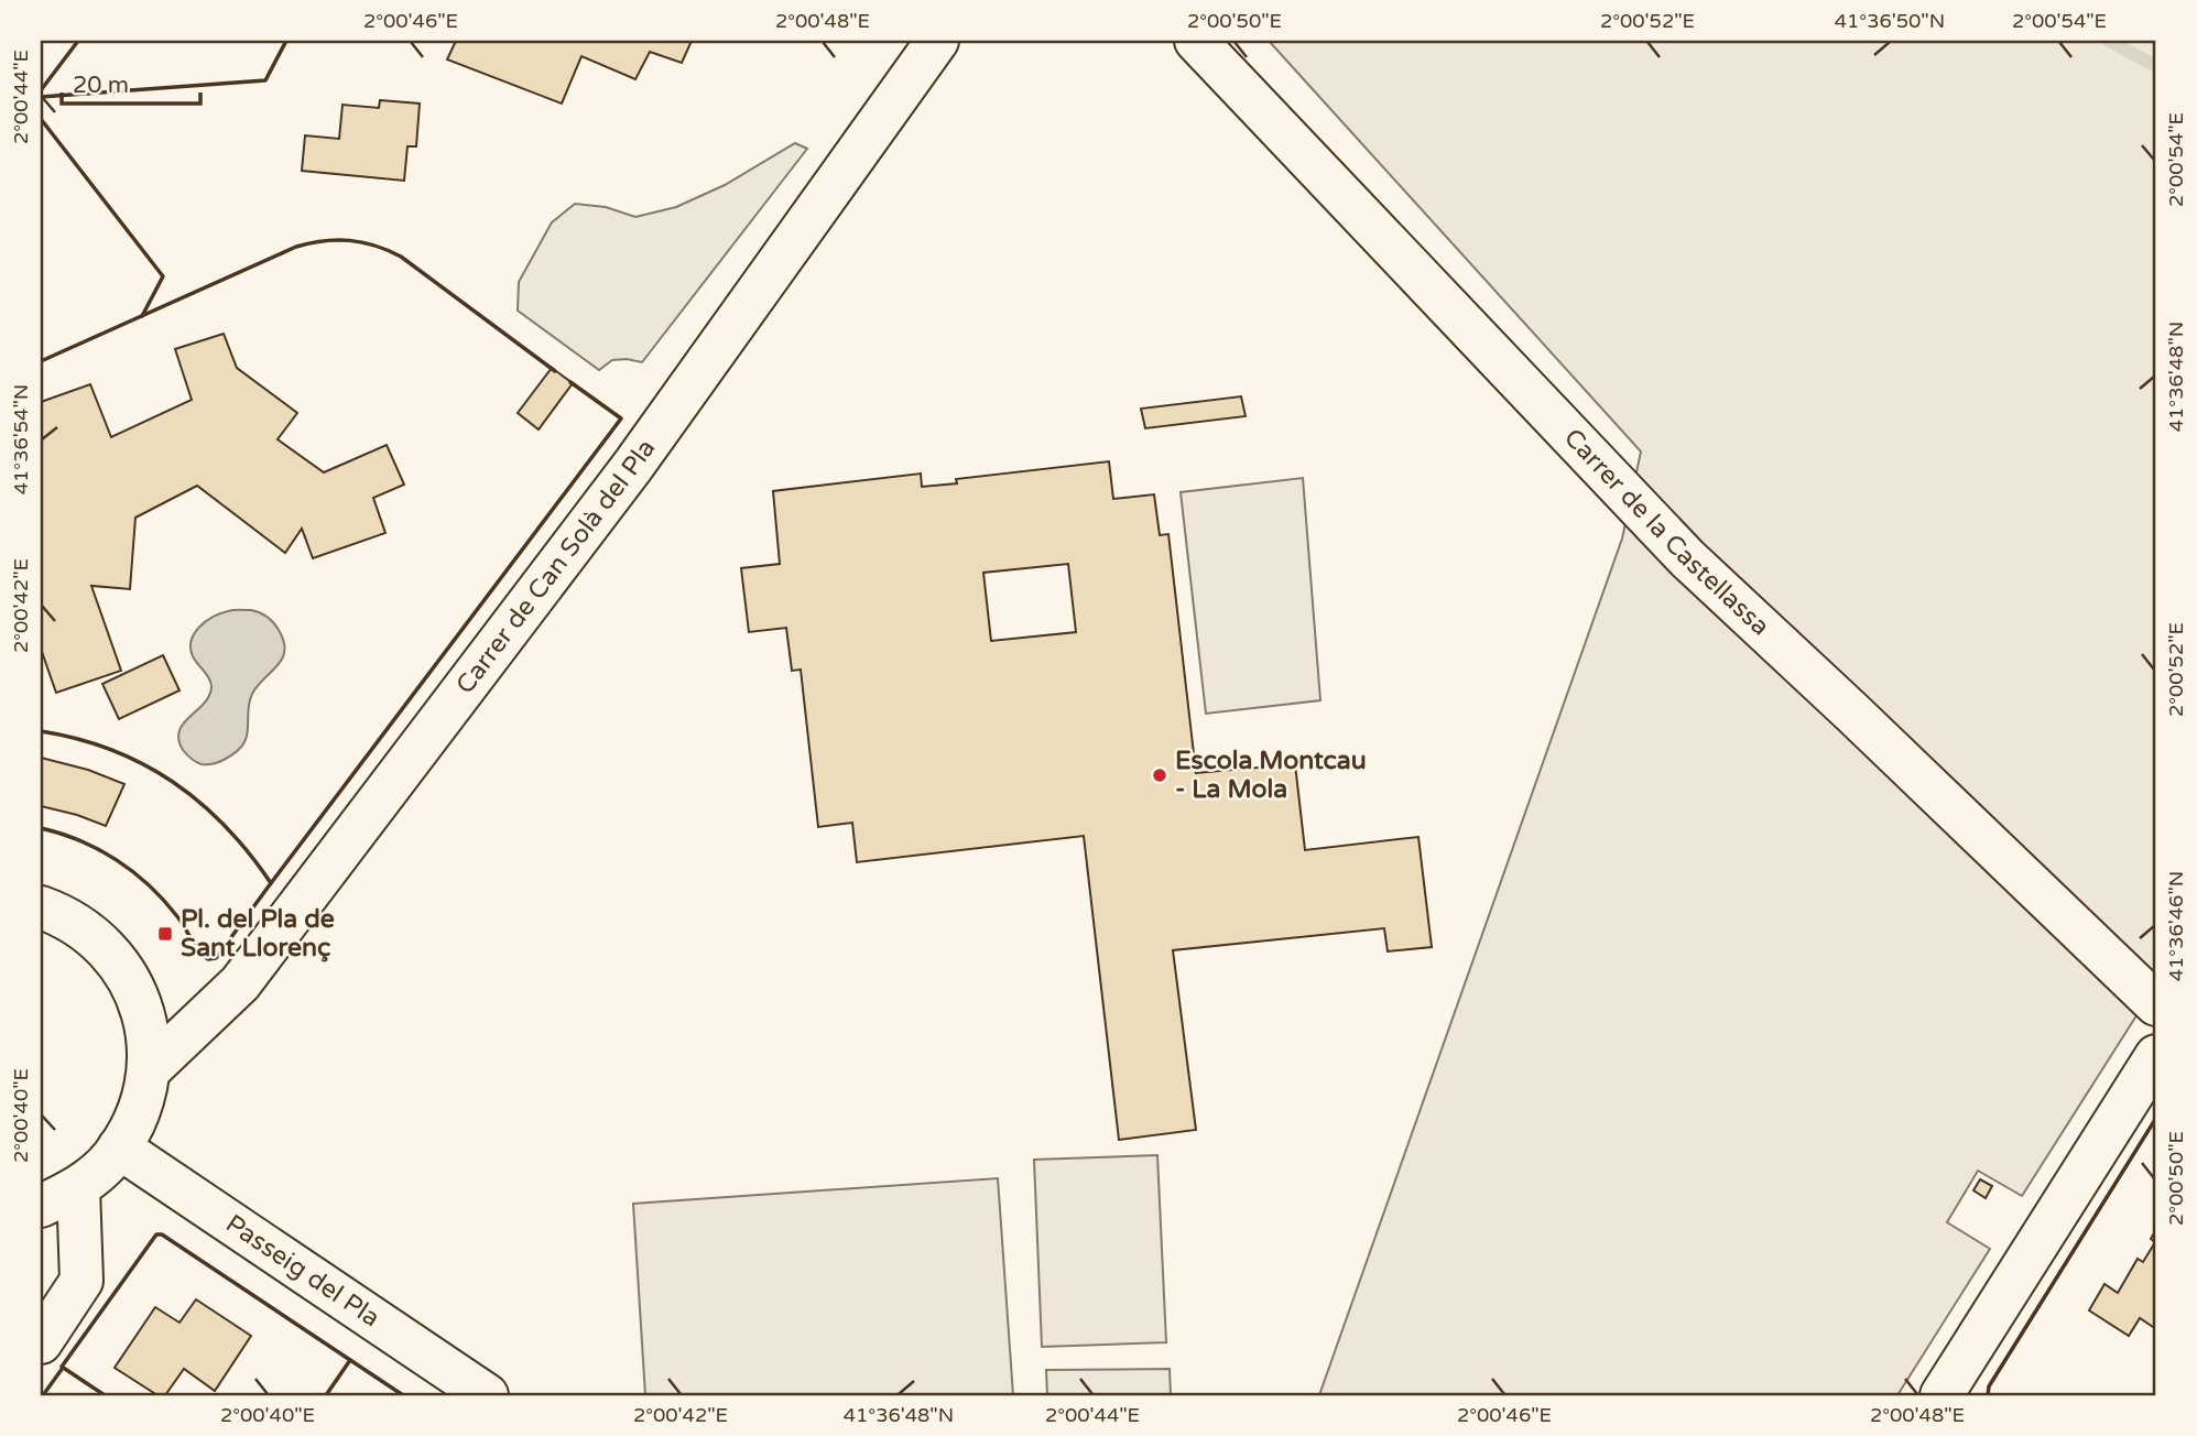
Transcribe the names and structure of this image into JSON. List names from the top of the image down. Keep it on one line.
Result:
{"streets":{"street":["Carrer de la Castellassa","Carrer de Can Solà del Pla","Passeig del Pla"]},"places":{"other":["Escola Montcau - La Mola"],"transit":["Pl. del Pla de Sant Llorenç"]},"scale_bar":"20 m","coordinates":["2°00'46\"E","2°00'48\"E","2°00'50\"E","2°00'52\"E","41°36'50\"N","2°00'54\"E","2°00'44\"E","41°36'48\"N","41°36'54\"N","2°00'42\"E","41°36'46\"N","2°00'40\"E"]}
